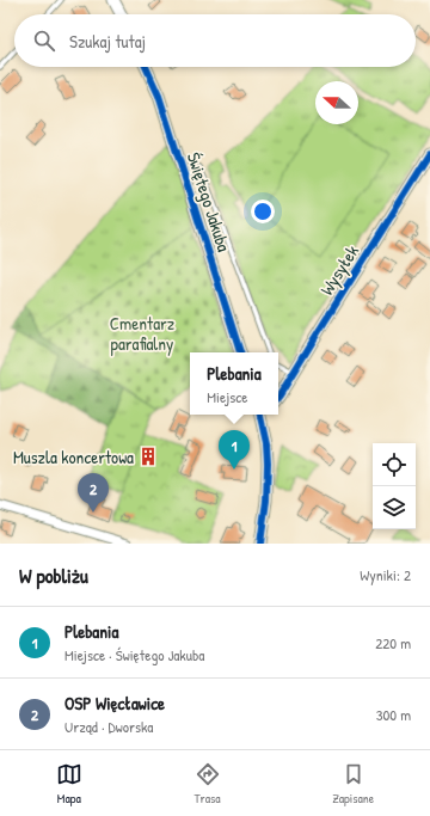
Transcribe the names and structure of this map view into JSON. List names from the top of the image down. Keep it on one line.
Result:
{"streets":{"street":["Świętego Jakuba","Wysyłek"]},"parks":["Cmentarz parafialny"],"places":{"building":["Muszla koncertowa"]},"north":"left","page":{"search":"Szukaj tutaj","popup":["Plebania","Miejsce"],"pins":["1","2"],"heading":["W pobliżu","Wyniki: 2"],"list":[{"mark":"1","name":"Plebania","note":"Miejsce · Świętego Jakuba","value":"220 m"},{"mark":"2","name":"OSP Więcławice","note":"Urząd · Dworska","value":"300 m"}],"nav":["Mapa","Trasa","Zapisane"]}}
